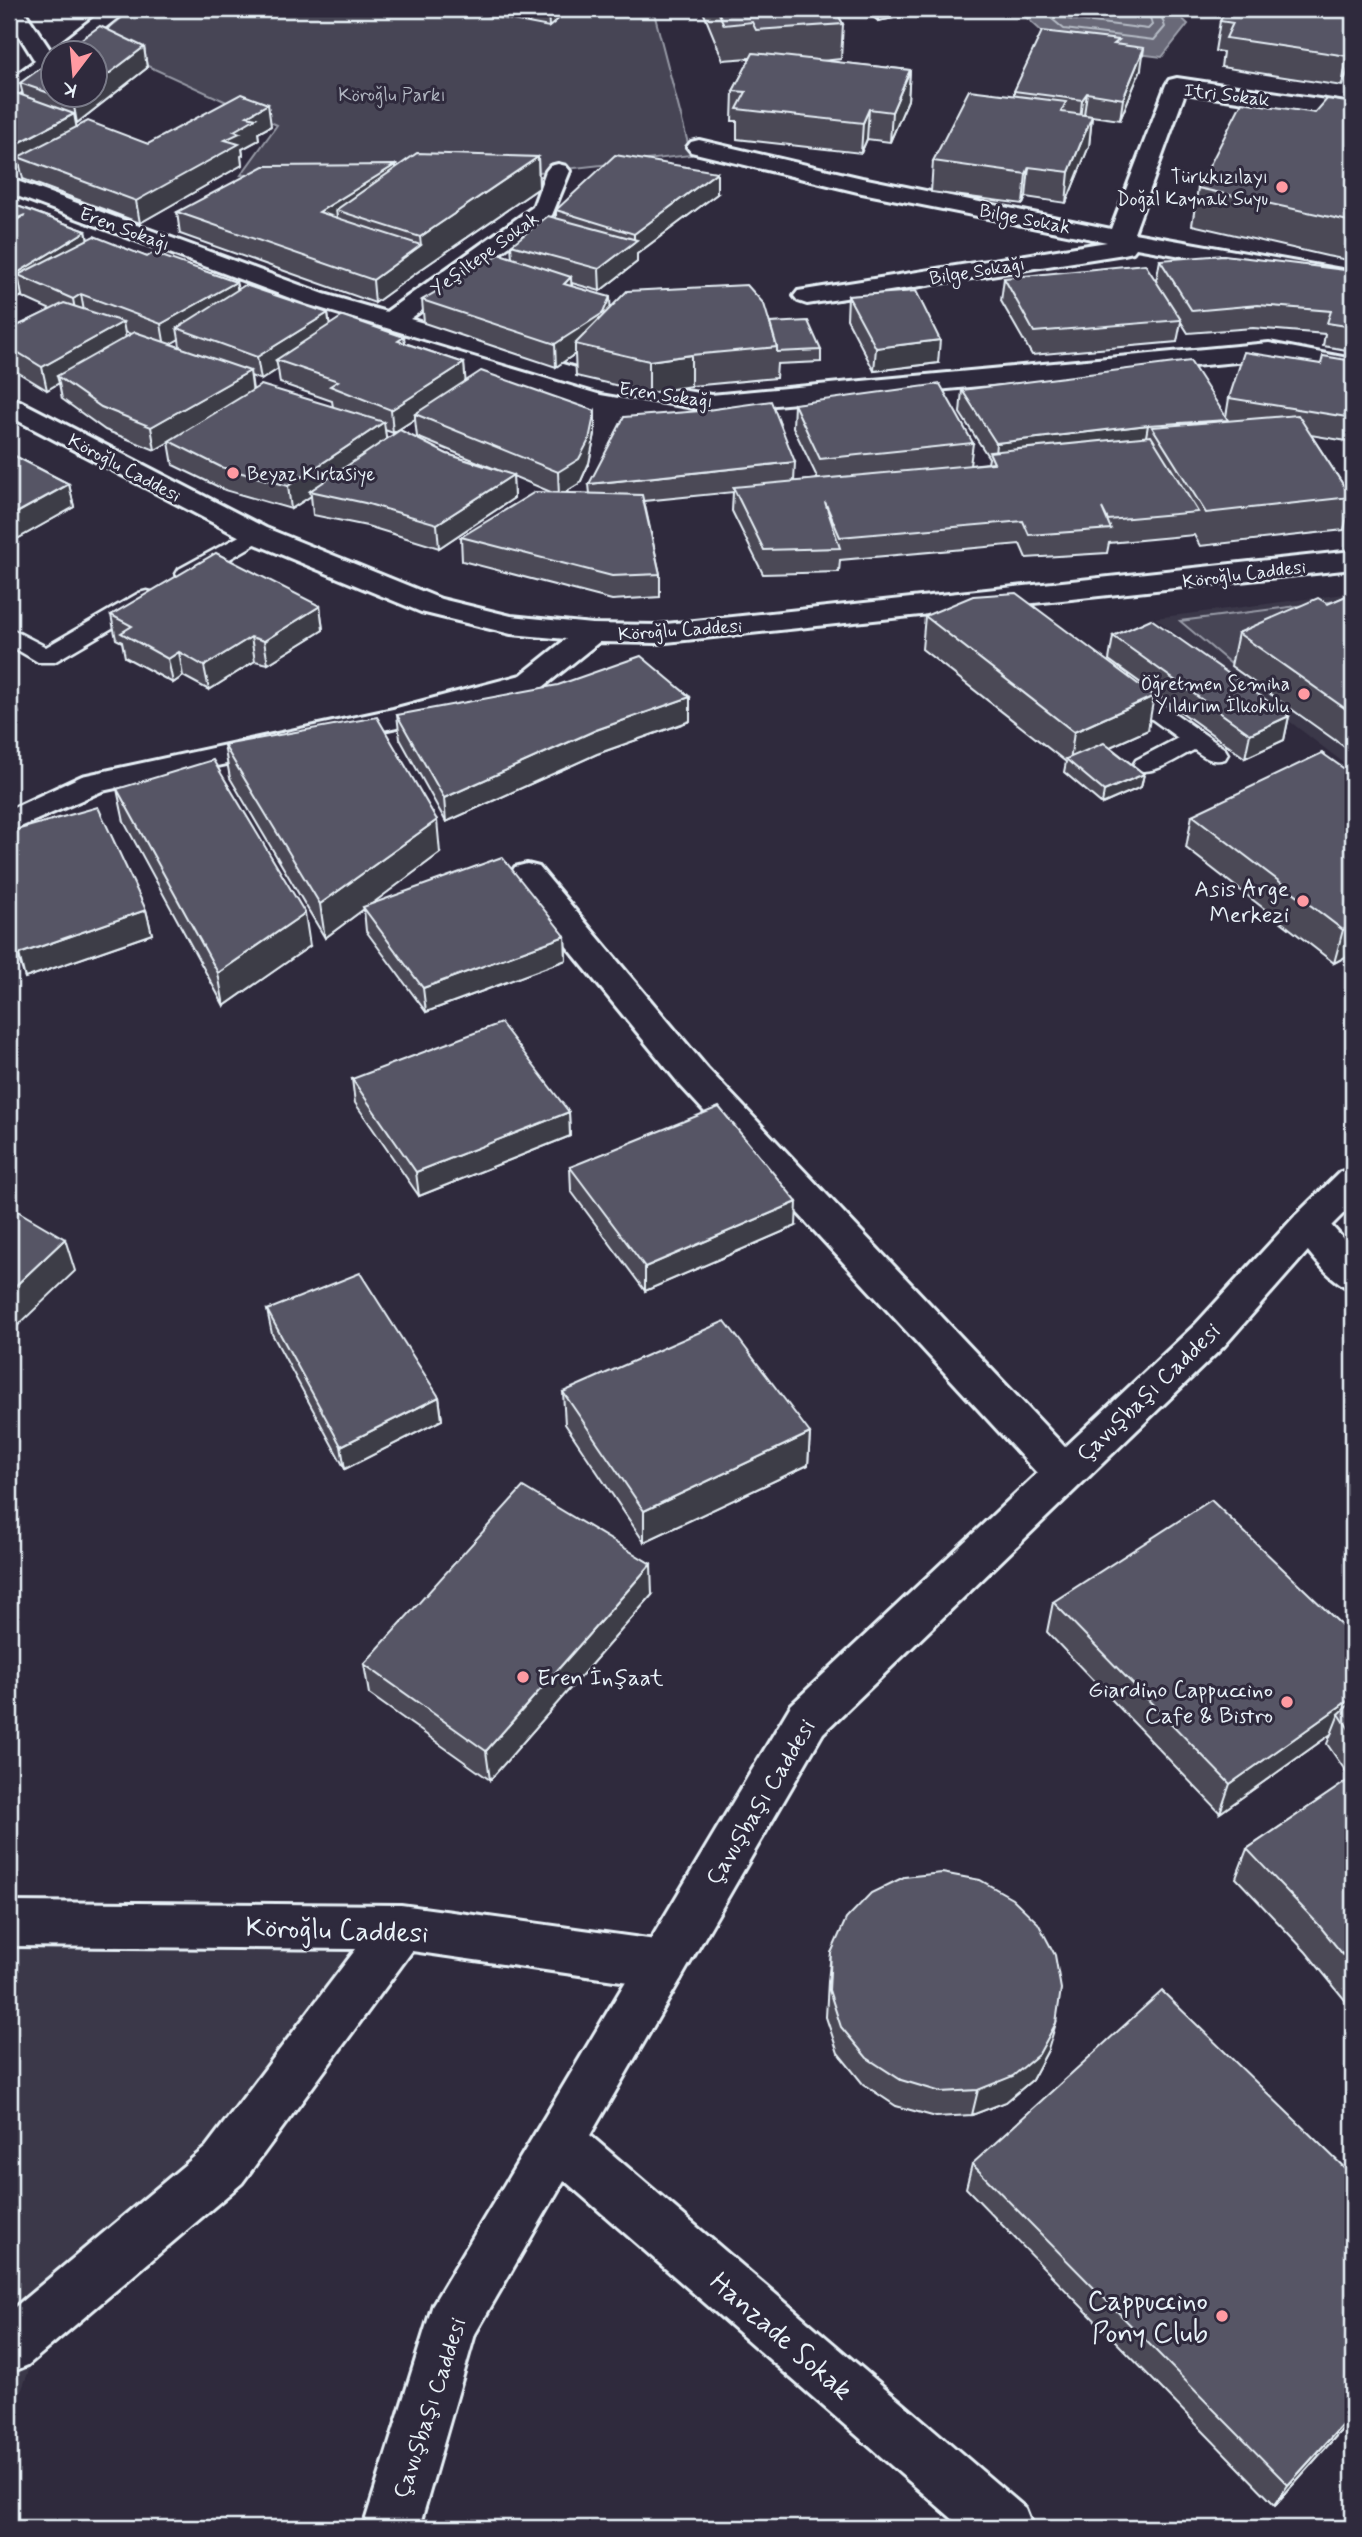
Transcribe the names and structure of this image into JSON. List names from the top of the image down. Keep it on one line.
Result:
{"streets":{"street":["Itri Sokak","Bilge Sokak","Eren Sokağı","Yeşiltepe Sokak","Bilge Sokağı","Köroğlu Caddesi","Çavuşbaşı Caddesi","Hanzade Sokak"]},"crossings":[["Itri Sokak","Bilge Sokak"],["Bilge Sokak","Bilge Sokağı"],["Eren Sokağı","Yeşiltepe Sokak"],["Köroğlu Caddesi","Çavuşbaşı Caddesi"],["Çavuşbaşı Caddesi","Hanzade Sokak"]],"parks":["Köroğlu Parkı"],"places":["Türkkızılayı Doğal Kaynak Suyu","Beyaz Kırtasiye","Öğretmen Semiha Yıldırım İlkokulu","Asis Arge Merkezi","Eren İnşaat","Giardino Cappuccino Cafe & Bistro","Cappuccino Pony Club"],"north":"bottom"}
